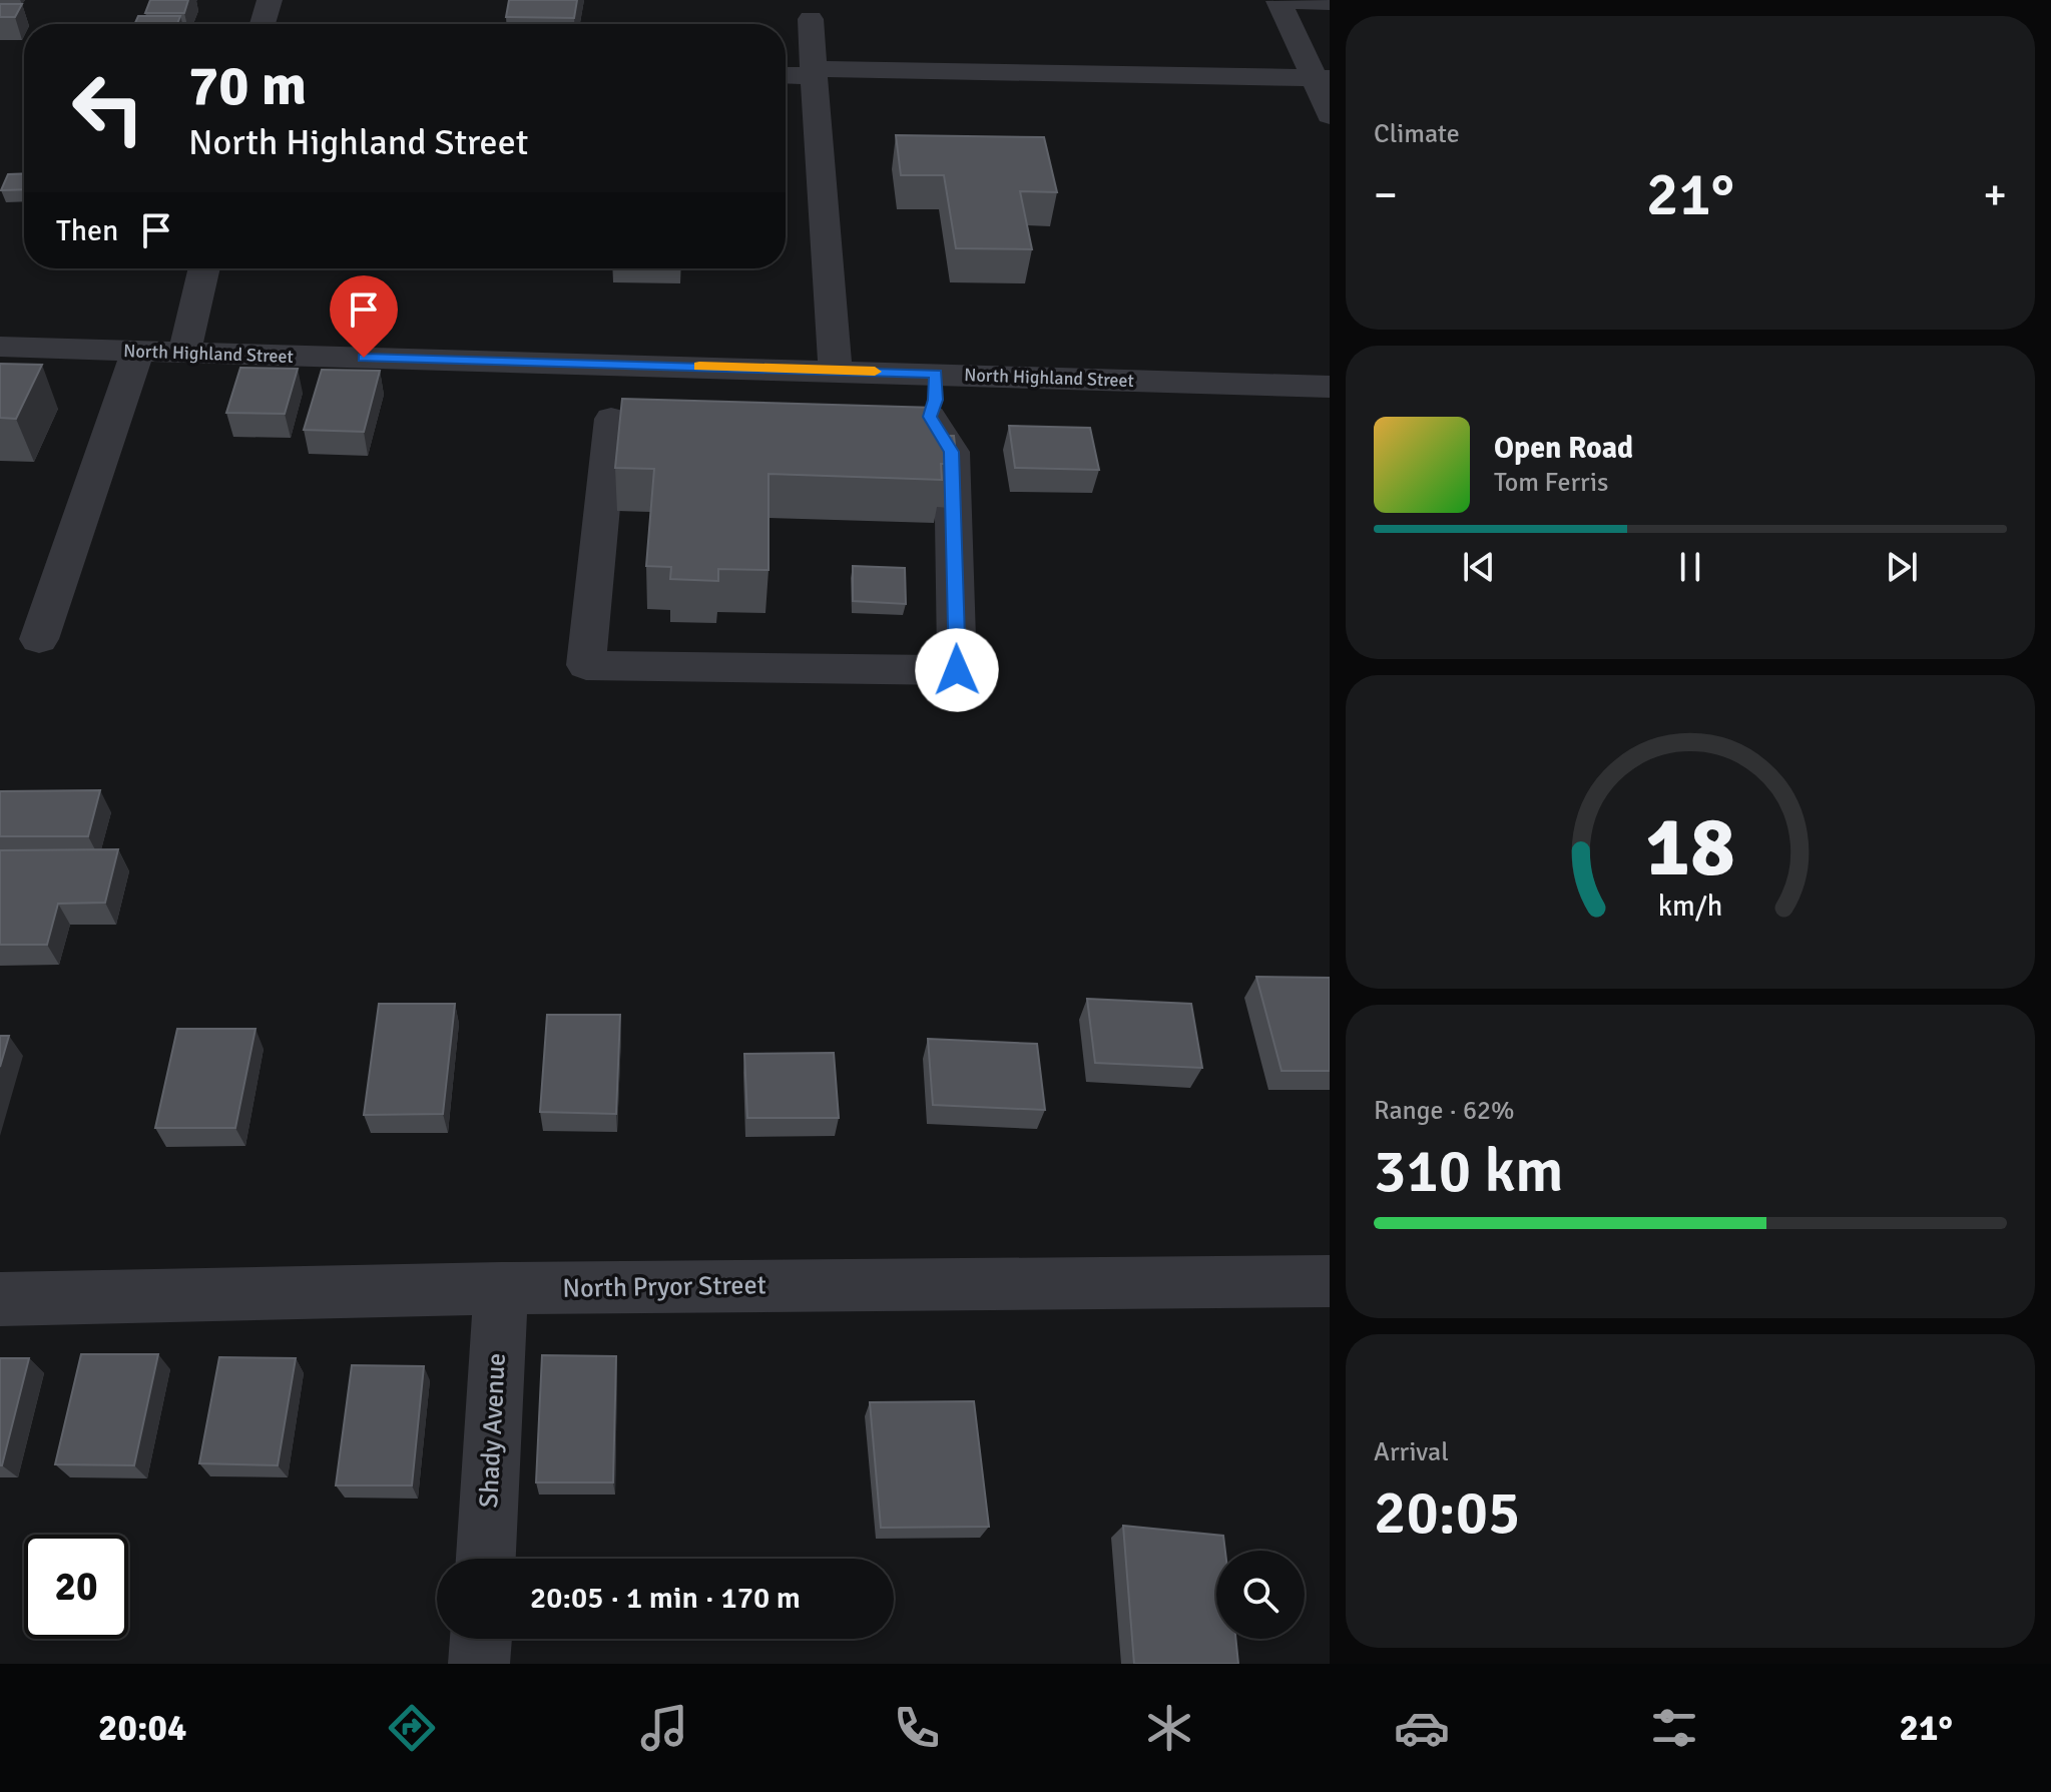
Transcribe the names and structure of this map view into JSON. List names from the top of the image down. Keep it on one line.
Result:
{"streets":{"street":["North Highland Street","North Pryor Street","Shady Avenue"]},"crossings":[["North Pryor Street","Shady Avenue"]],"page":{"tile":["Climate",["Range · 62%","310 km"],["Arrival","20:05"]],"turn":["70 m","North Highland Street"],"heat":["−","21°","+"],"then":"Then","song":["Open Road","Tom Ferris"],"limit":"20","trip":"20:05 · 1 min · 170 m","tabs":["20:04","21°"],"gauge":["18","km/h"]}}
